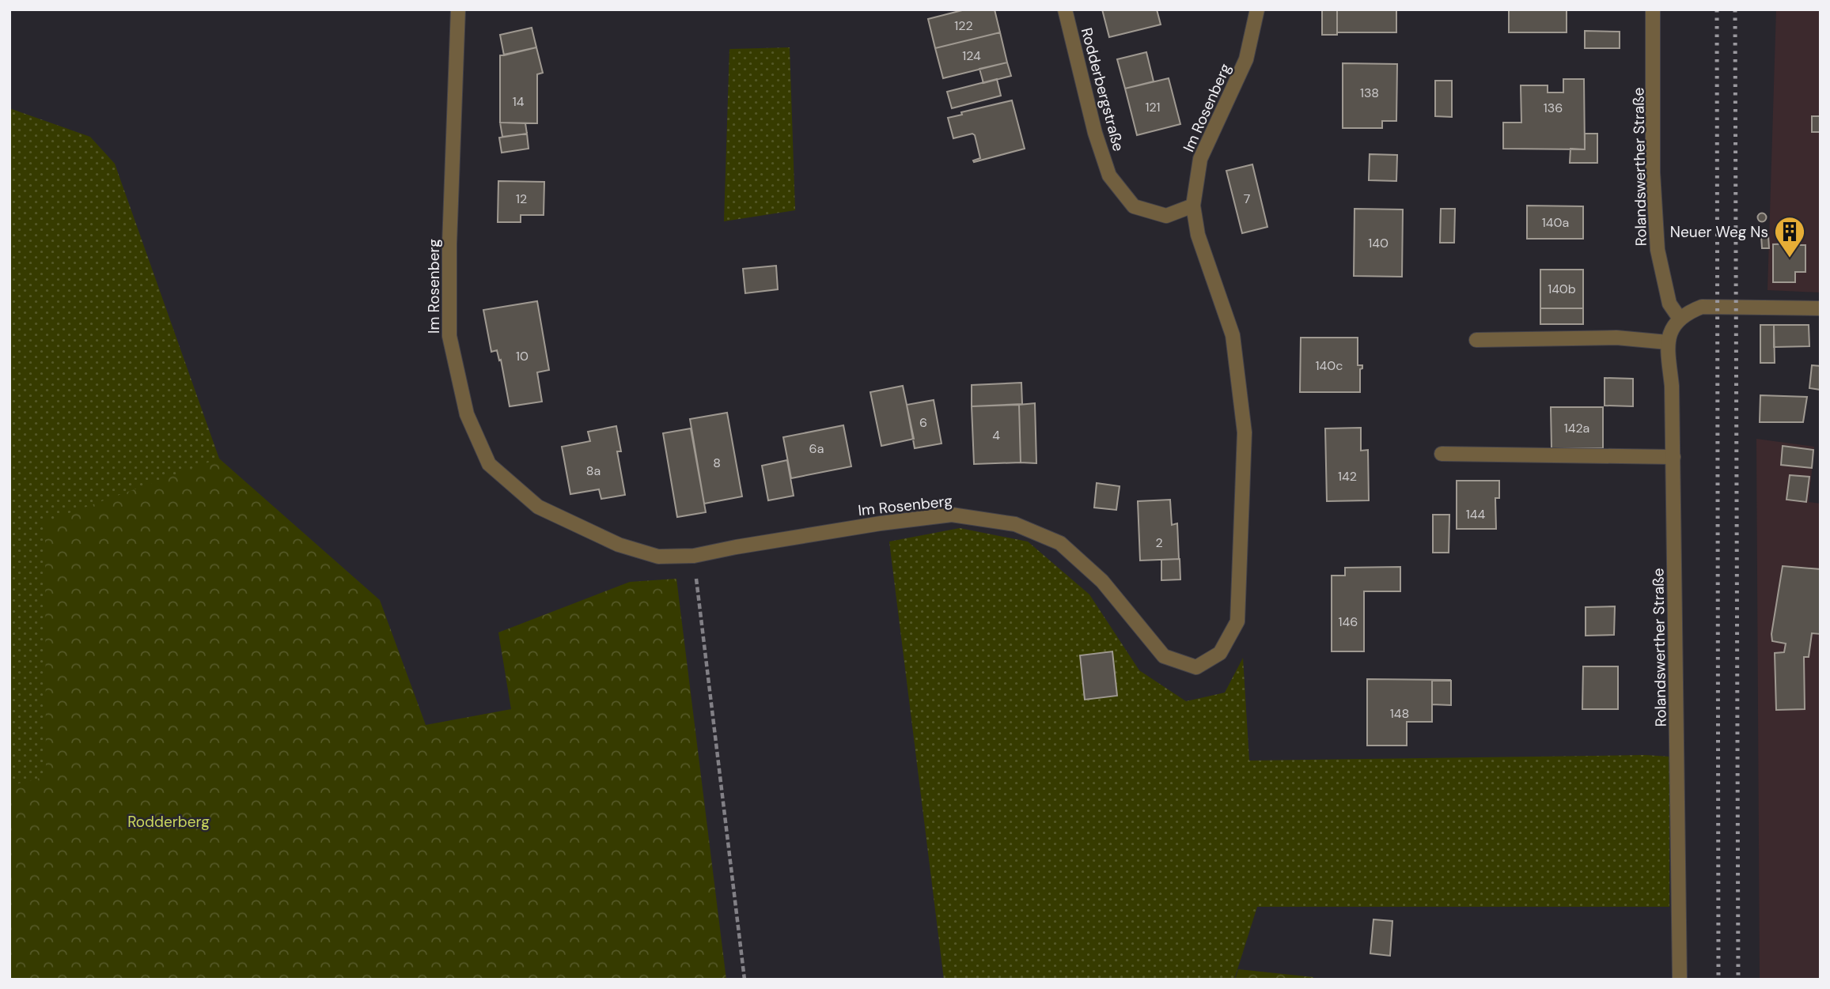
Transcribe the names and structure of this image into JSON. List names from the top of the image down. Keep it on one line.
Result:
{"streets":{"street":["Rodderbergstraße","Im Rosenberg","Rolandswerther Straße"]},"crossings":[["Rodderbergstraße","Im Rosenberg"]],"parks":["Rodderberg"],"places":{"building":["Neuer Weg Ns"]},"house_numbers":["122","124","138","14","121","136","12","7","140a","140","140b","10","140c","6","142a","4","6a","8","8a","142","144","2","146","148"]}
